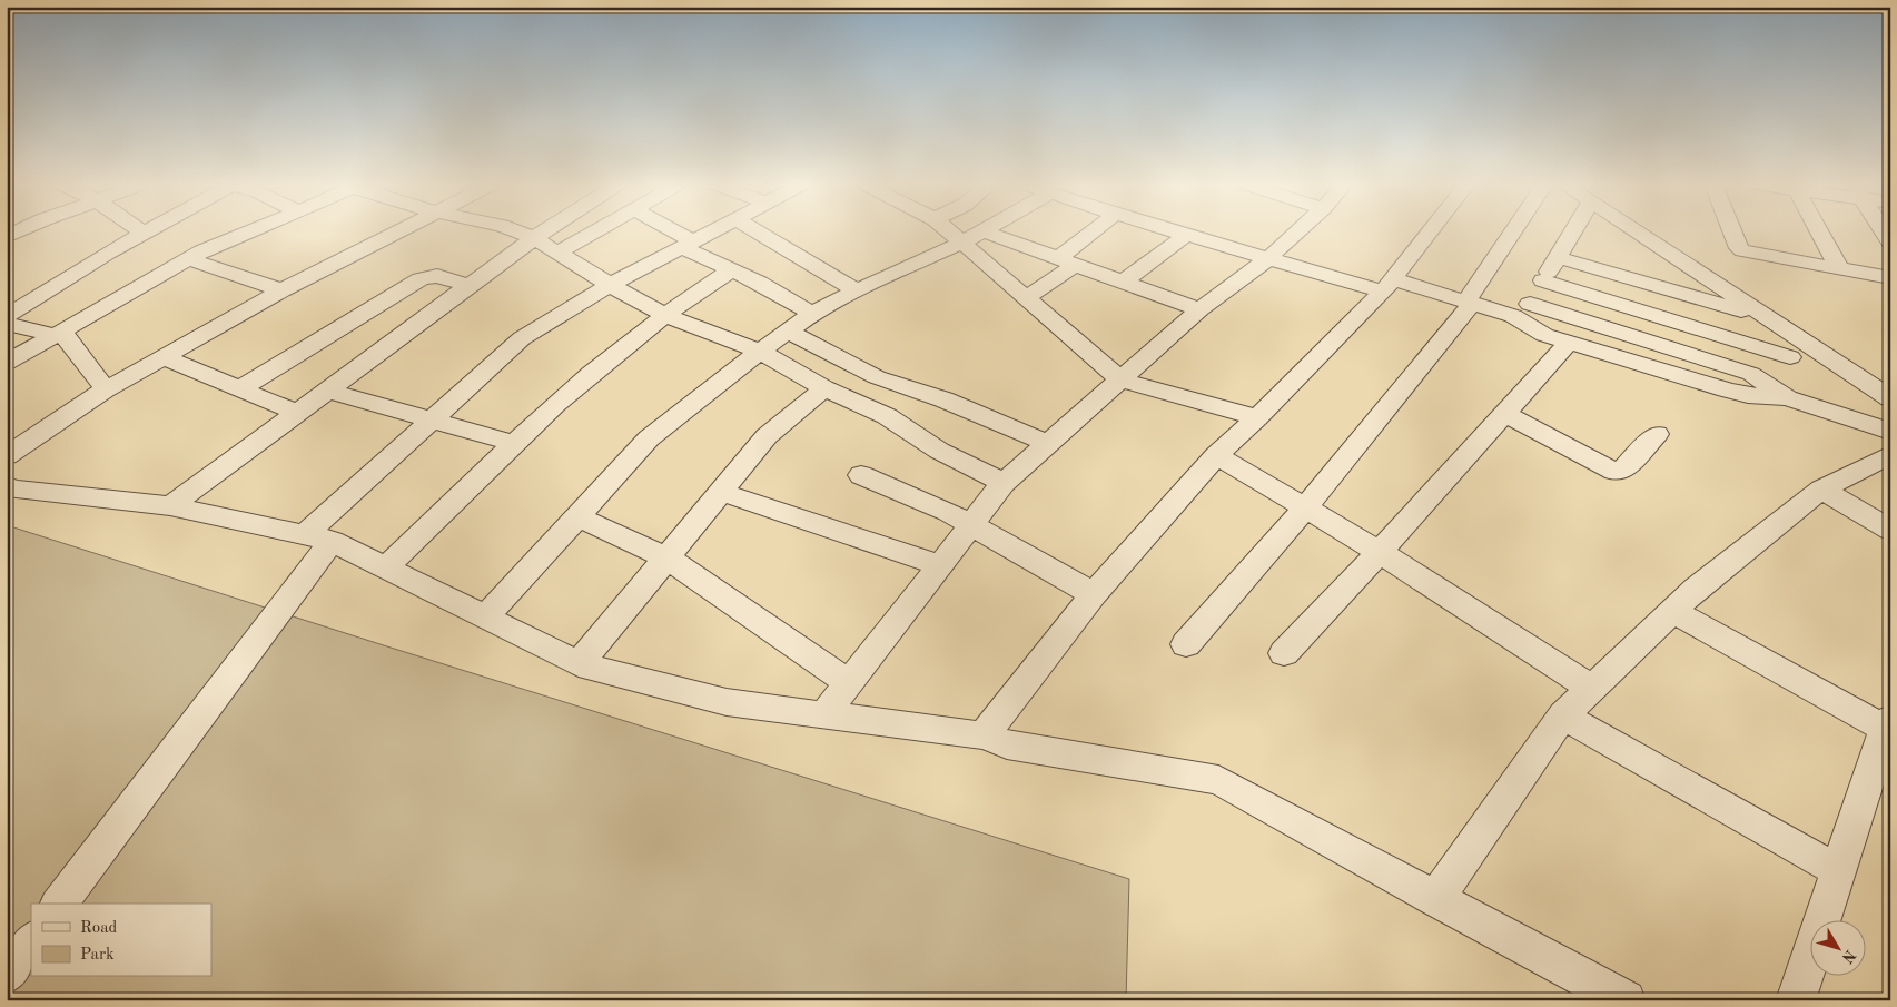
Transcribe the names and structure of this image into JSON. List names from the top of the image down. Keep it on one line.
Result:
{"legend":["Road","Park"],"north":"bottom right"}
